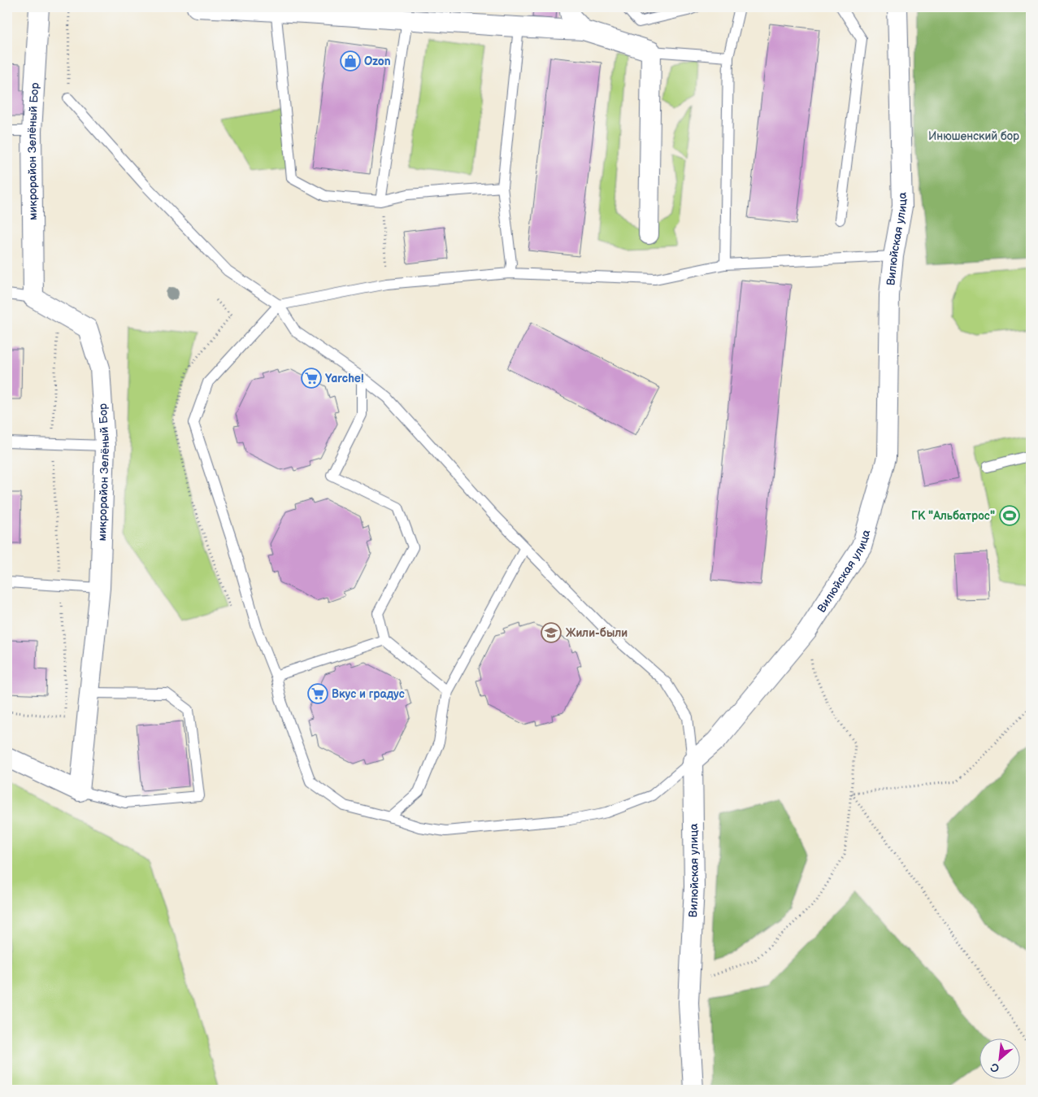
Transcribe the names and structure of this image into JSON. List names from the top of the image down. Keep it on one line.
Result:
{"streets":{"street":["микрорайон Зелёный Бор","Вилюйская улица"]},"parks":["Инюшенский бор"],"places":{"shop":["Ozon"],"supermarket":["Yarche!","Вкус и градус"],"sports":["ГК \"Альбатрос\""],"school or university":["Жили-были"]},"north":"bottom left"}
